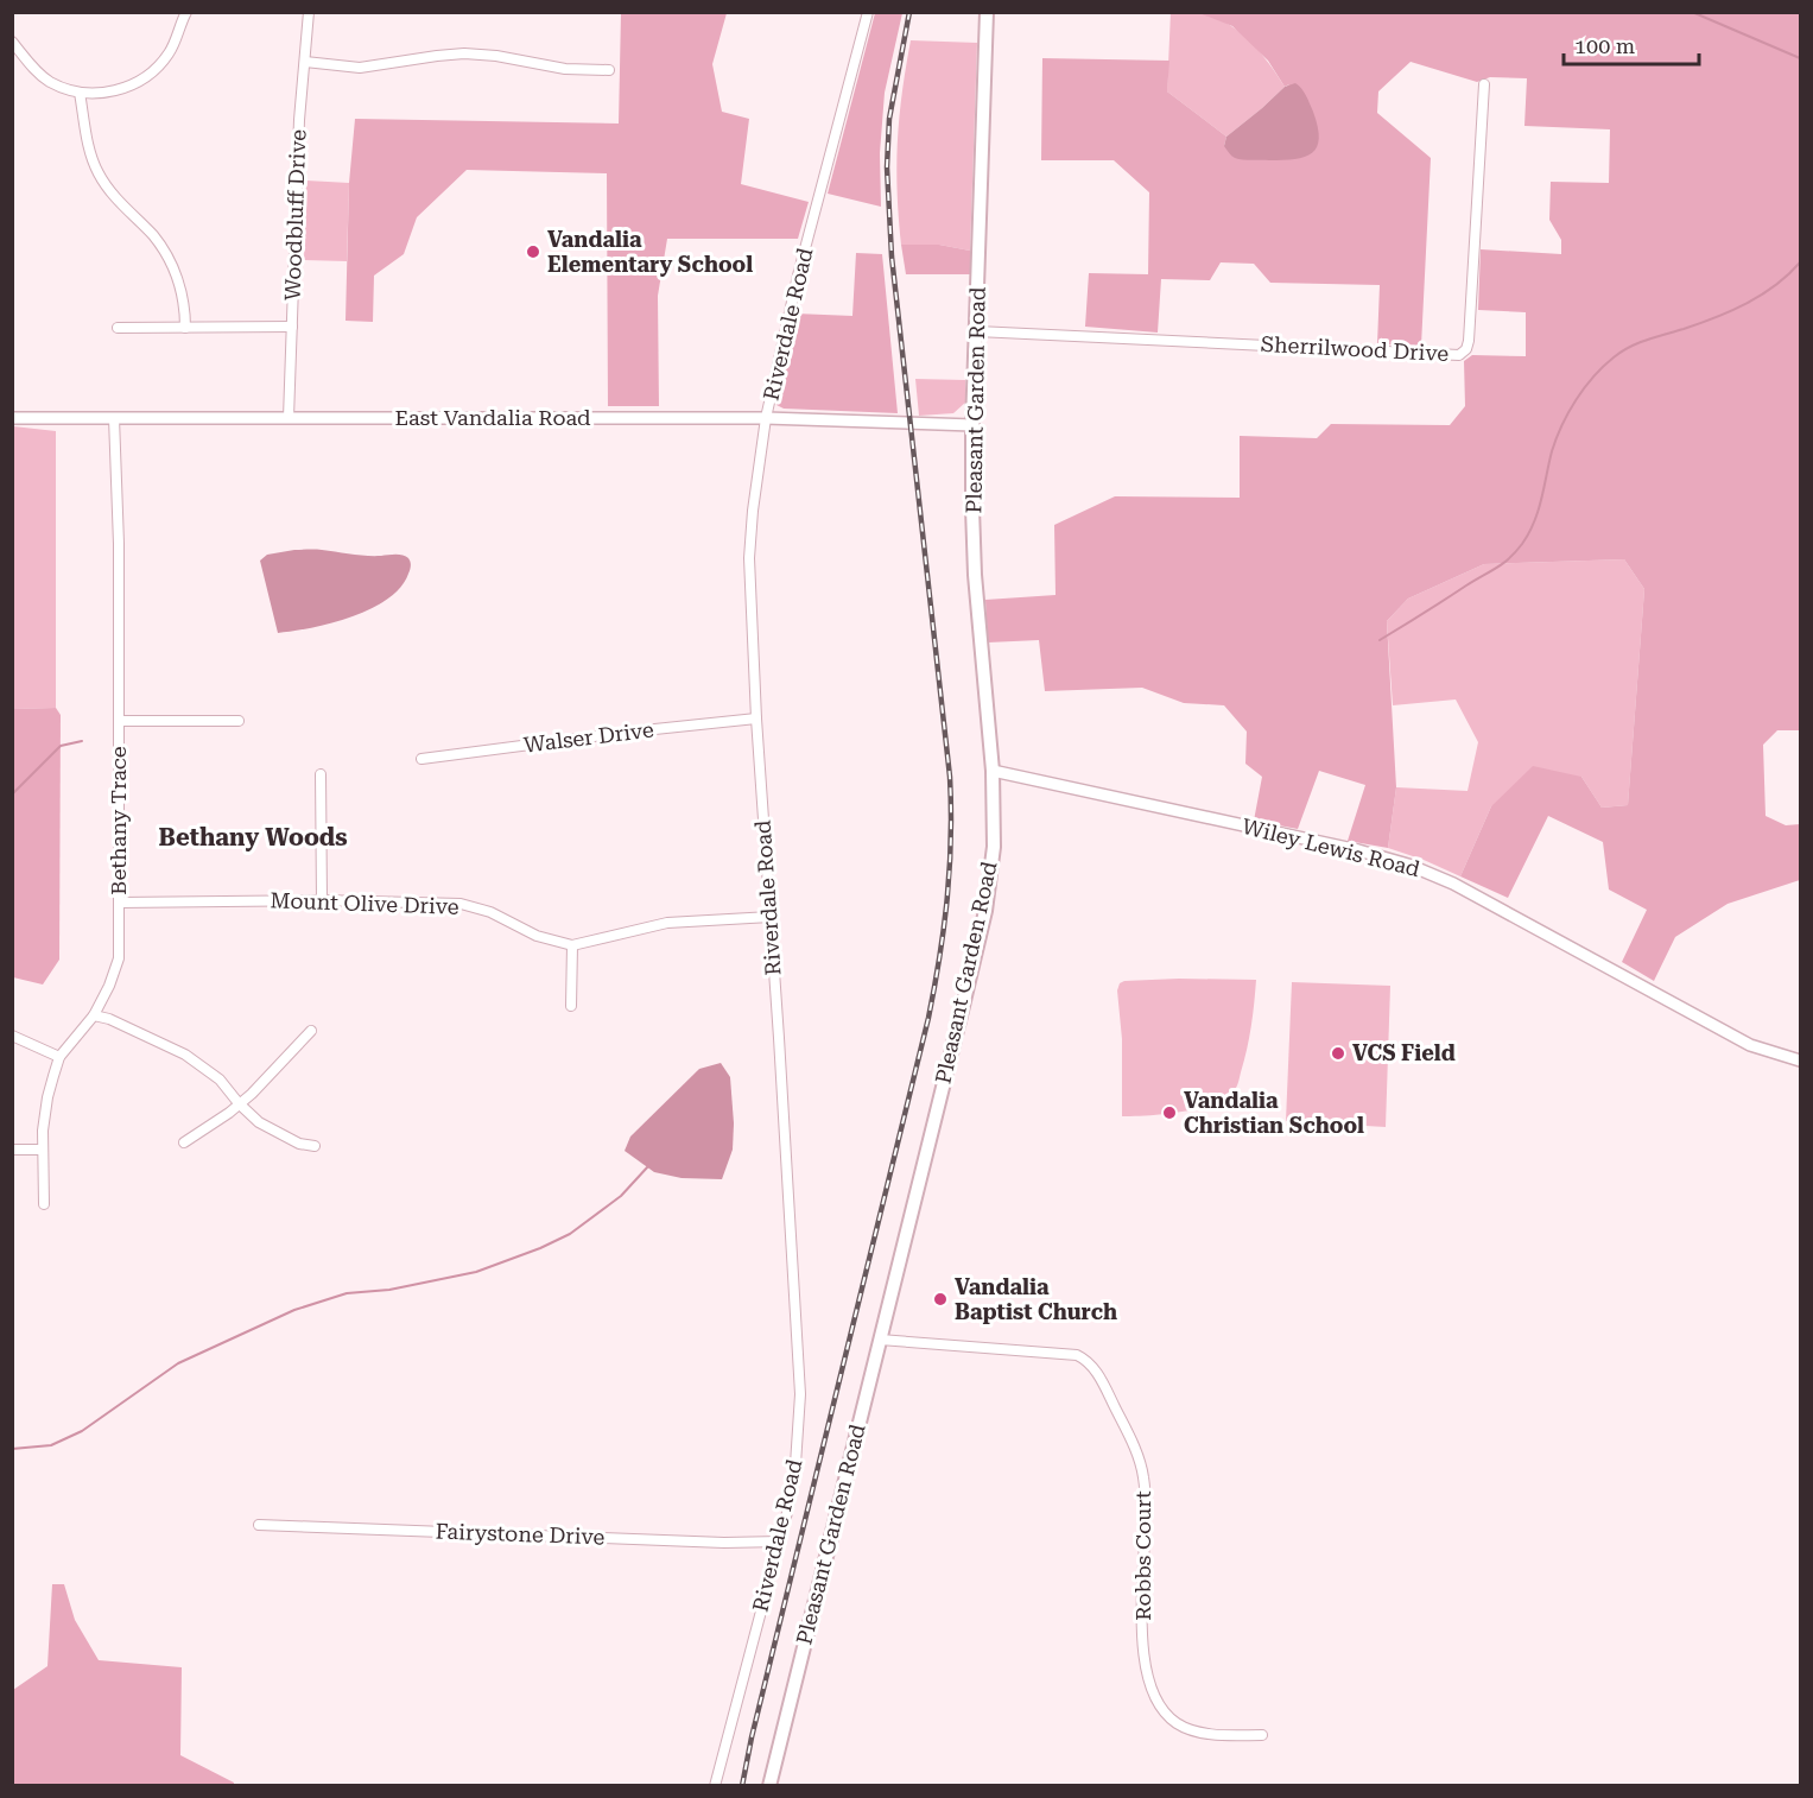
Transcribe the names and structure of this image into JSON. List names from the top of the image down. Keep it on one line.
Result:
{"streets":{"main road":["Pleasant Garden Road"],"street":["Woodbluff Drive","Riverdale Road","Sherrilwood Drive","East Vandalia Road","Walser Drive","Bethany Trace","Wiley Lewis Road","Mount Olive Drive","Fairystone Drive","Robbs Court"]},"crossings":[["Woodbluff Drive","East Vandalia Road"],["Riverdale Road","East Vandalia Road"],["Riverdale Road","Walser Drive"],["Riverdale Road","Mount Olive Drive"],["Riverdale Road","Fairystone Drive"],["Sherrilwood Drive","Pleasant Garden Road"],["Pleasant Garden Road","East Vandalia Road"],["Pleasant Garden Road","Wiley Lewis Road"],["Pleasant Garden Road","Robbs Court"],["East Vandalia Road","Bethany Trace"],["Bethany Trace","Mount Olive Drive"]],"districts":["Bethany Woods"],"places":["Vandalia Elementary School","VCS Field","Vandalia Christian School","Vandalia Baptist Church"],"scale_bar":"100 m"}
